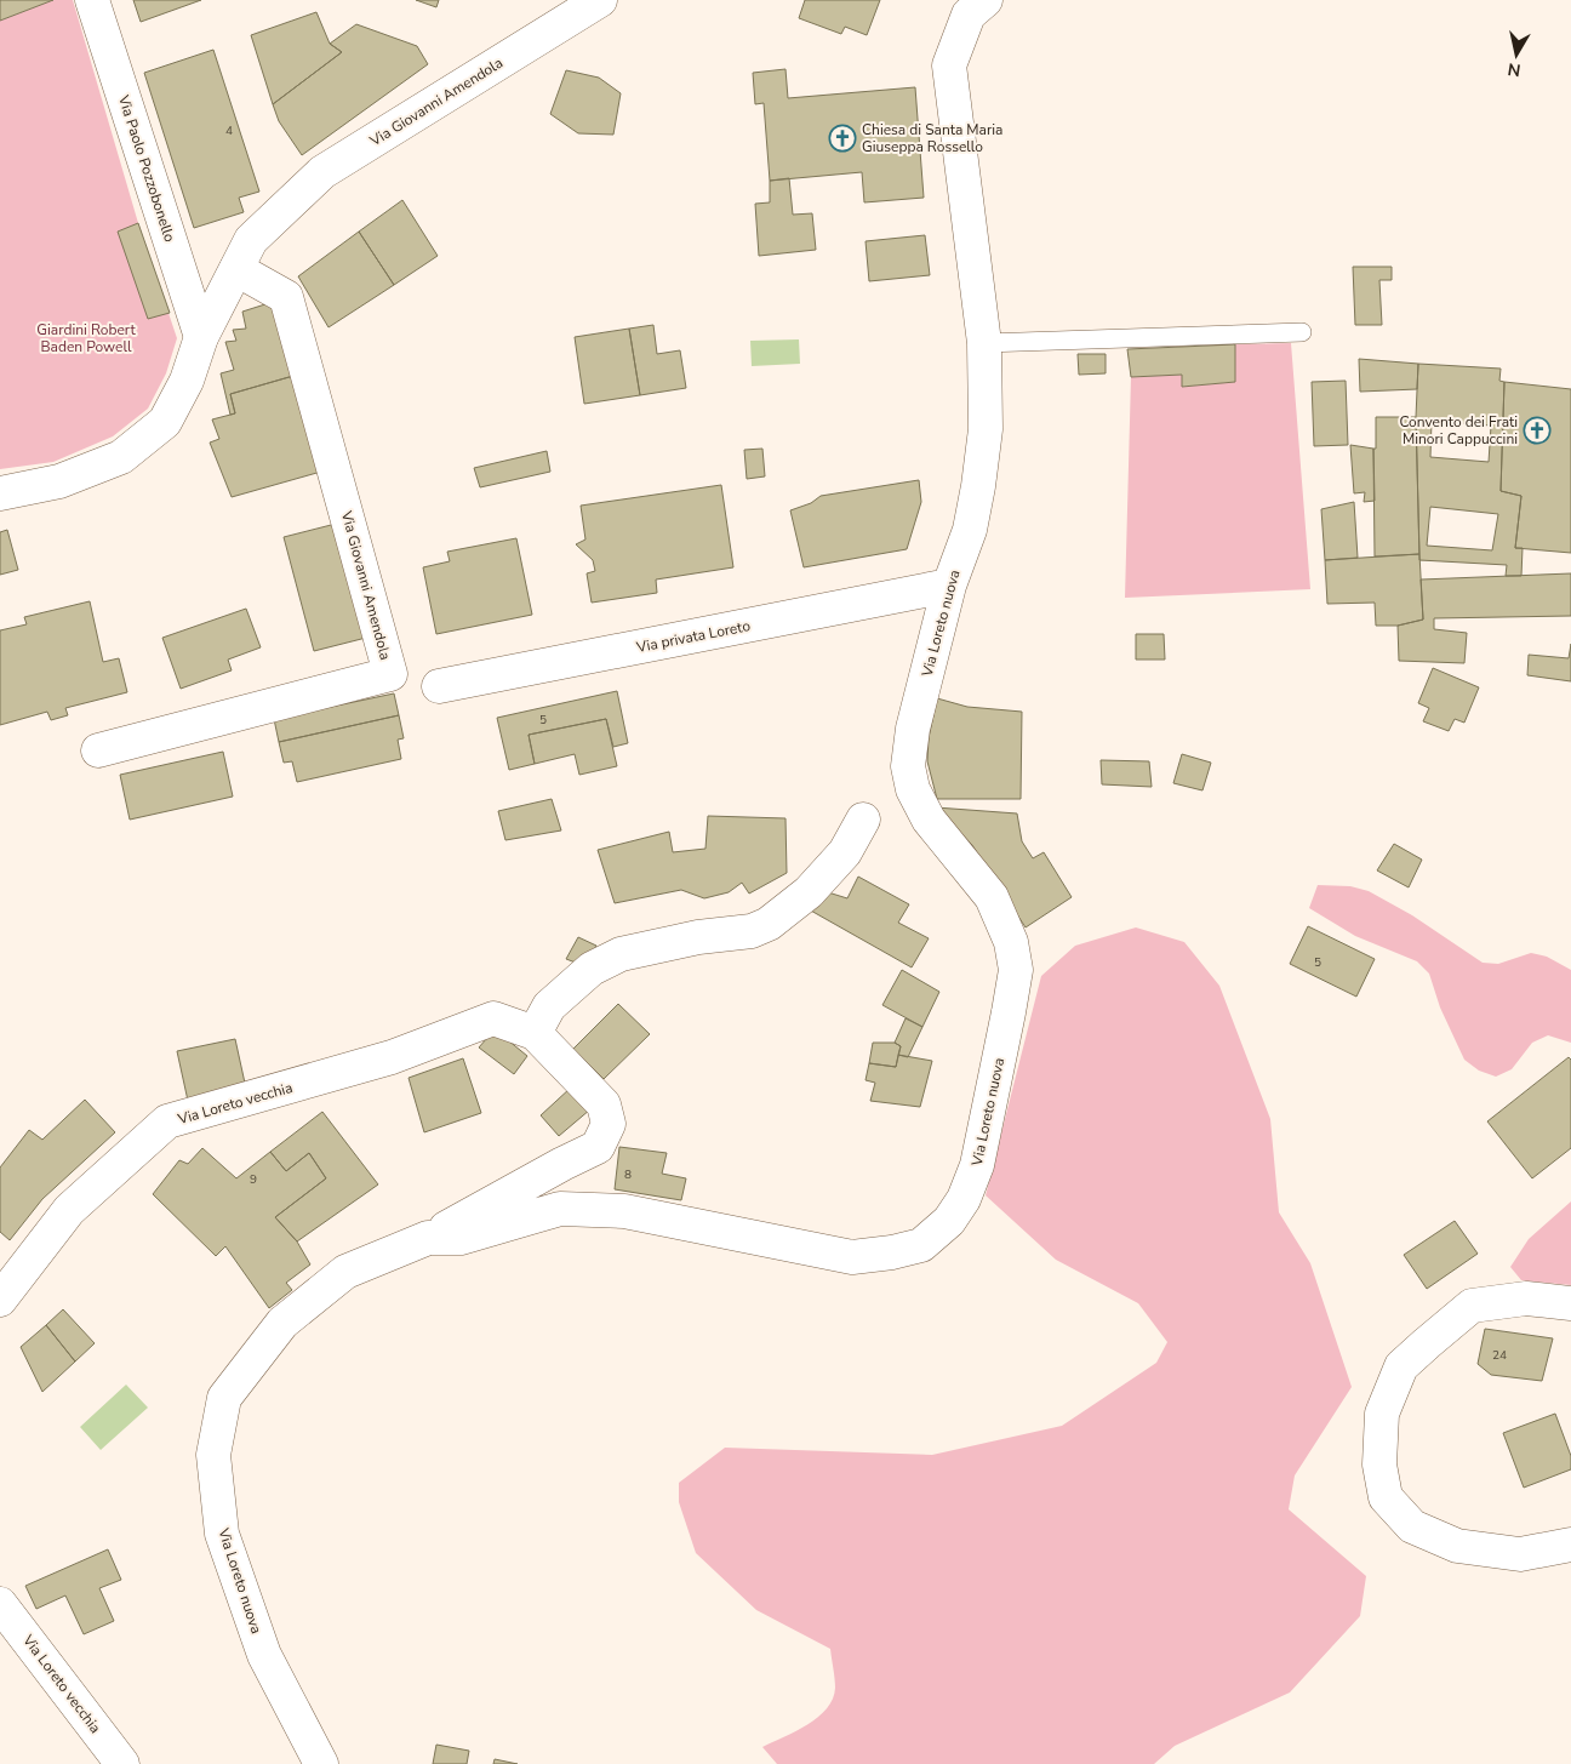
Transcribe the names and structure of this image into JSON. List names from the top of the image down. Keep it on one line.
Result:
{"streets":{"street":["Via Giovanni Amendola","Via Paolo Pozzobonello","Via Loreto nuova","Via privata Loreto","Via Loreto vecchia"]},"crossings":[["Via Giovanni Amendola","Via Paolo Pozzobonello"],["Via Loreto nuova","Via privata Loreto"],["Via Loreto nuova","Via Loreto vecchia"]],"parks":["Giardini Robert Baden Powell"],"places":{"church":["Chiesa di Santa Maria Giuseppa Rossello","Convento dei Frati Minori Cappuccini"]},"house_numbers":["4","5","5","8","9","24"],"north":"bottom"}
